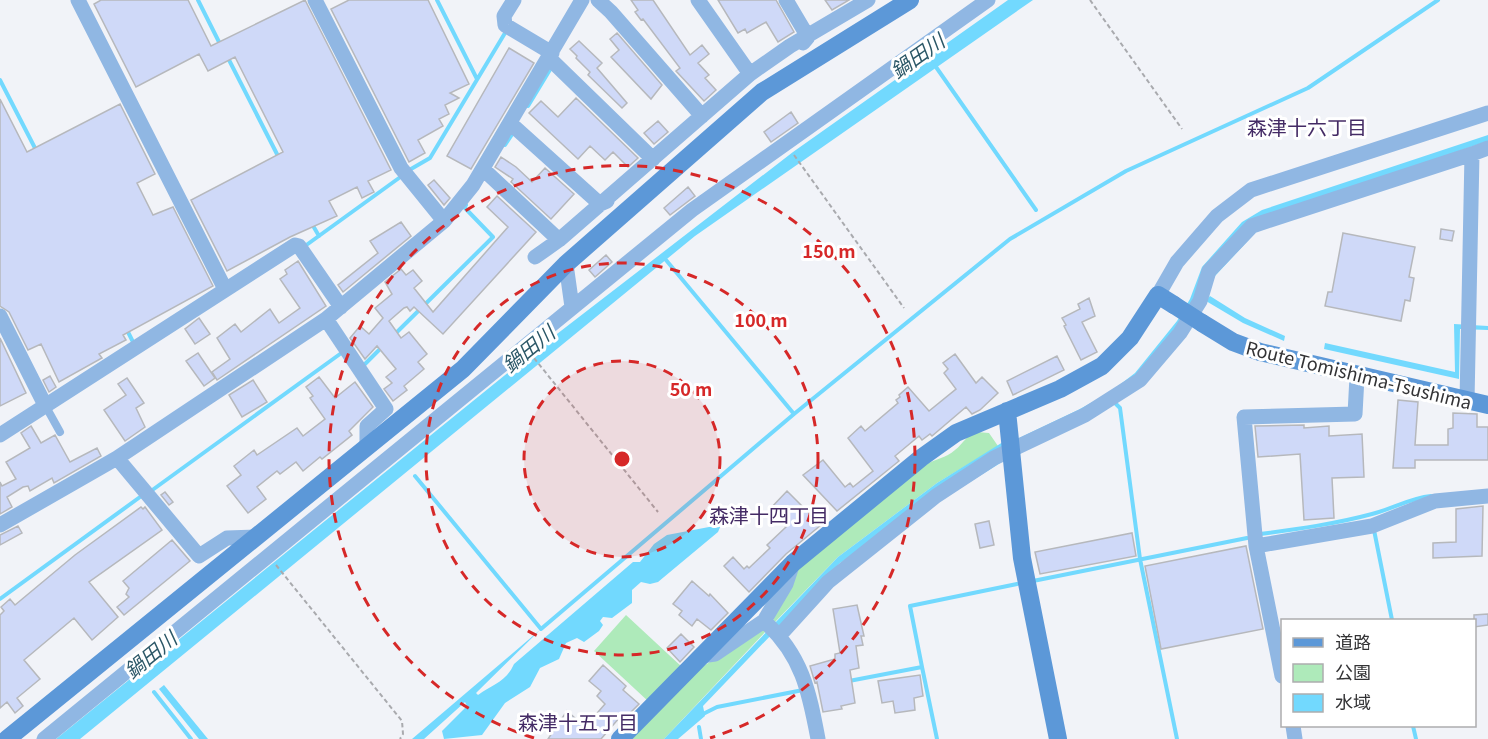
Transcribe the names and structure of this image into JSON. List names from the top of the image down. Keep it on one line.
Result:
{"streets":{"street":["Route Tomishima-Tsushima"]},"districts":["森津十六丁目","森津十四丁目","森津十五丁目"],"water":["鍋田川"],"legend":["道路","公園","水域"],"rings":["150 m","100 m","50 m"]}
